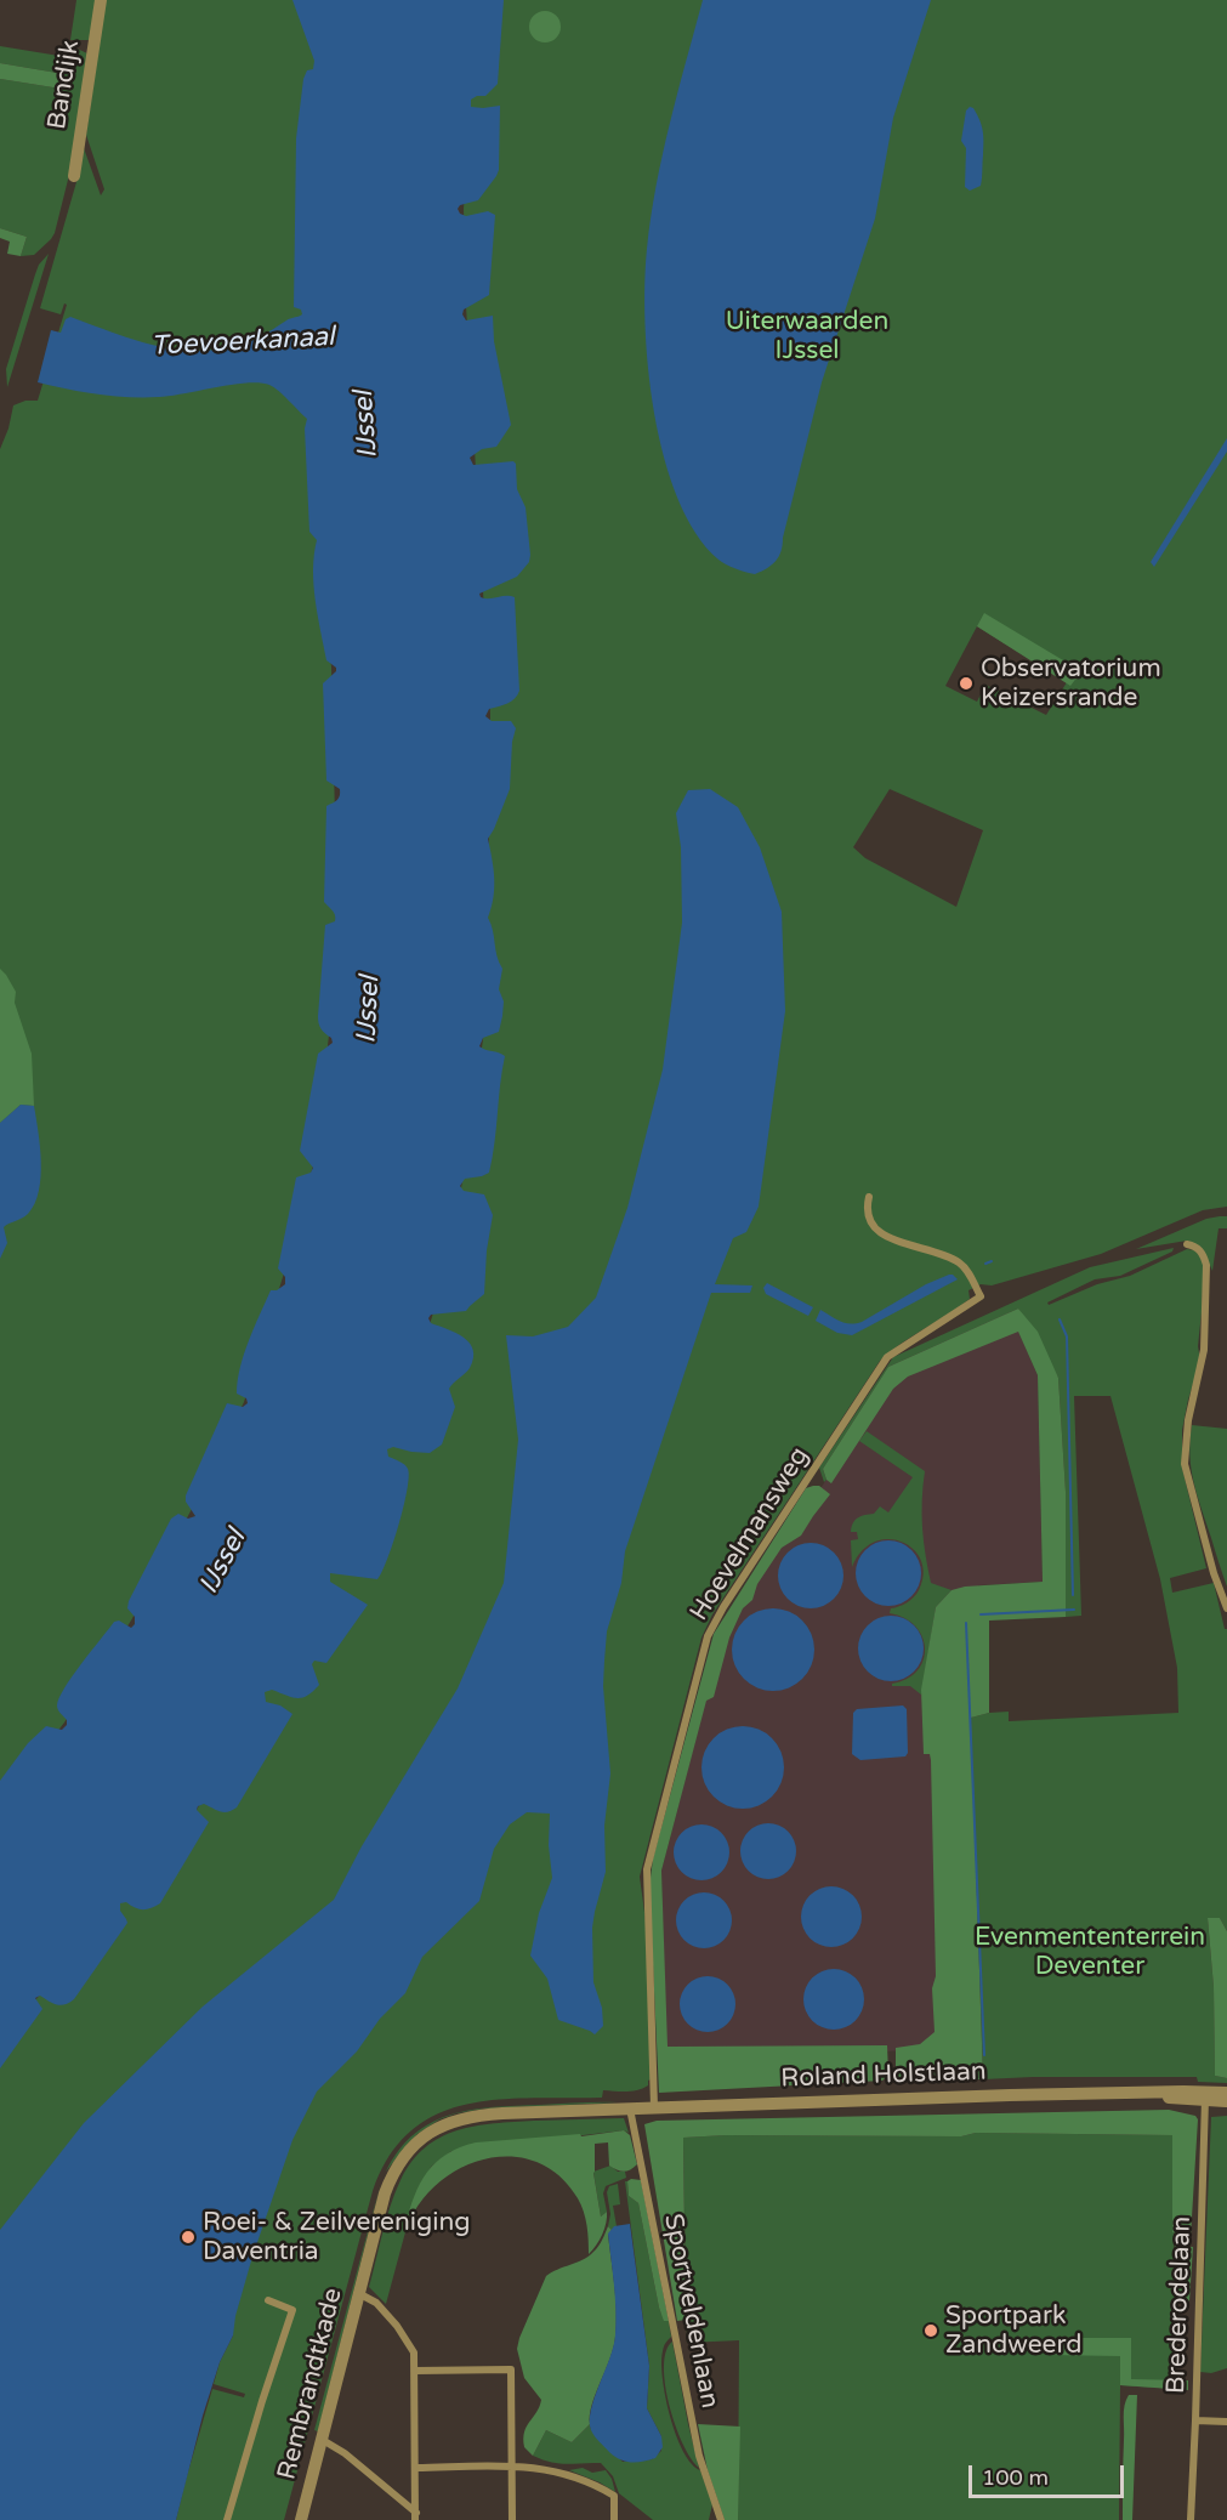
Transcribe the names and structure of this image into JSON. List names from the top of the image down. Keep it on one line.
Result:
{"streets":{"street":["Bandijk","Hoevelmansweg","Roland Holstlaan","Brederodelaan","Sportveldenlaan","Rembrandtkade"]},"crossings":[["Hoevelmansweg","Roland Holstlaan"],["Roland Holstlaan","Brederodelaan"],["Roland Holstlaan","Sportveldenlaan"],["Roland Holstlaan","Rembrandtkade"],["Sportveldenlaan","Rembrandtkade"]],"water":["Toevoerkanaal","IJssel"],"parks":["Uiterwaarden IJssel","Evenmententerrein Deventer"],"places":["Observatorium Keizersrande","Roei- & Zeilvereniging Daventria","Sportpark Zandweerd"],"scale_bar":"100 m"}
